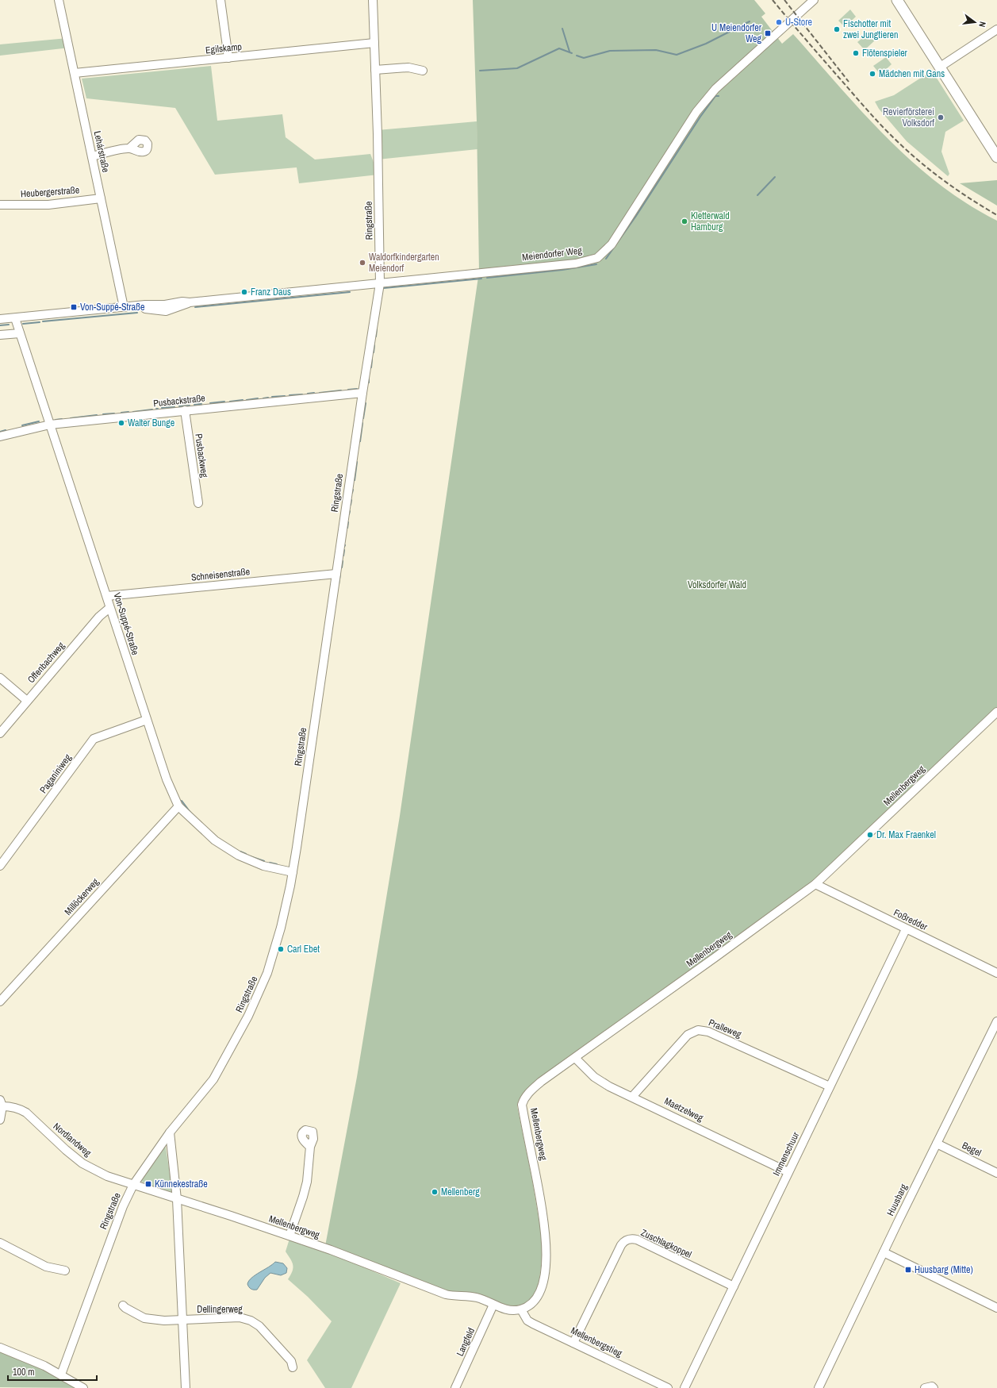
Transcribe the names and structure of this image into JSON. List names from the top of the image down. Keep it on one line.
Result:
{"streets":{"street":["Egilskamp","Lehárstraße","Heubergerstraße","Ringstraße","Meiendorfer Weg","Pusbackstraße","Pusbackweg","Schneisenstraße","Von-Suppé-Straße","Offenbachweg","Paganiniweg","Mellenbergweg","Millöckerweg","Foßredder","Pralleweg","Maetzelweg","Nordlandweg","Begel","Immenschuur","Huusbarg","Zuschlagkoppel","Dellingerweg","Langfeld","Mellenbergstieg"]},"crossings":[["Egilskamp","Lehárstraße"],["Egilskamp","Ringstraße"],["Lehárstraße","Heubergerstraße"],["Lehárstraße","Meiendorfer Weg"],["Ringstraße","Meiendorfer Weg"],["Ringstraße","Pusbackstraße"],["Ringstraße","Schneisenstraße"],["Ringstraße","Von-Suppé-Straße"],["Ringstraße","Mellenbergweg"],["Ringstraße","Nordlandweg"],["Meiendorfer Weg","Von-Suppé-Straße"],["Pusbackstraße","Pusbackweg"],["Pusbackstraße","Von-Suppé-Straße"],["Schneisenstraße","Von-Suppé-Straße"],["Von-Suppé-Straße","Offenbachweg"],["Von-Suppé-Straße","Paganiniweg"],["Von-Suppé-Straße","Millöckerweg"],["Mellenbergweg","Foßredder"],["Mellenbergweg","Maetzelweg"],["Mellenbergweg","Nordlandweg"],["Mellenbergweg","Langfeld"],["Mellenbergweg","Mellenbergstieg"],["Foßredder","Immenschuur"],["Pralleweg","Maetzelweg"],["Pralleweg","Immenschuur"],["Maetzelweg","Immenschuur"],["Begel","Huusbarg"],["Immenschuur","Zuschlagkoppel"],["Zuschlagkoppel","Mellenbergstieg"]],"parks":["Volksdorfer Wald"],"places":{"other":["U-Store","Fischotter mit zwei Jungtieren","Flötenspieler","Mädchen mit Gans","Revierförsterei Volksdorf","Kletterwald Hamburg","Waldorfkindergarten Meiendorf","Franz Daus","Walter Bunge","Dr. Max Fraenkel","Carl Ebet","Mellenberg"],"transit":["U Meiendorfer Weg","Von-Suppé-Straße","Künnekestraße","Huusbarg (Mitte)"]},"scale_bar":"100 m","north":"right"}
